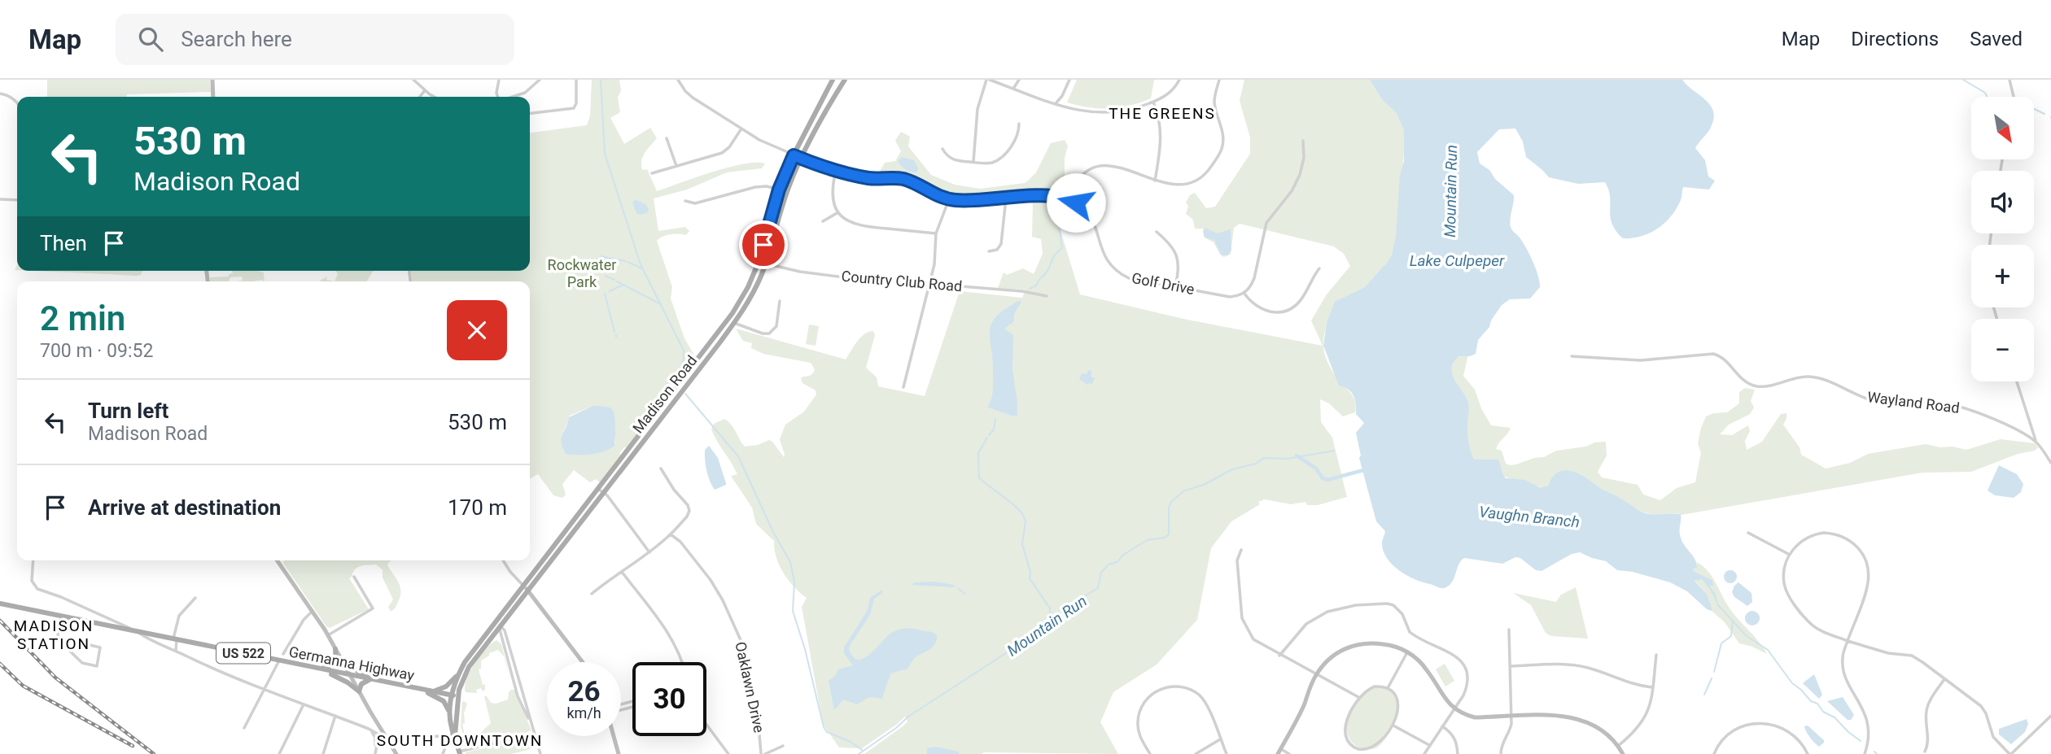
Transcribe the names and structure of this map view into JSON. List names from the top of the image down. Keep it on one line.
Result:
{"streets":{"main road":["Madison Road","US 522","Germanna Highway"],"street":["Country Club Road","Golf Drive","Wayland Road","Oaklawn Drive"]},"crossings":[["Country Club Road","Madison Road"],["Madison Road","Germanna Highway"],["US 522","Germanna Highway"]],"districts":["THE GREENS","MADISON STATION","SOUTH DOWNTOWN"],"water":["Mountain Run","Lake Culpeper","Vaughn Branch"],"parks":["Rockwater Park"],"north":"bottom right","page":{"header":"Map","search":"Search here","nav":["Map","Directions","Saved"],"map_buttons":["+","−"],"turn":["530 m","Madison Road"],"then":"Then","heading":["2 min","700 m · 09:52"],"list":[{"name":"Turn left","note":"Madison Road","value":"530 m"},{"name":"Arrive at destination","value":"170 m"}],"speed":"26 km/h","limit":"30"}}
